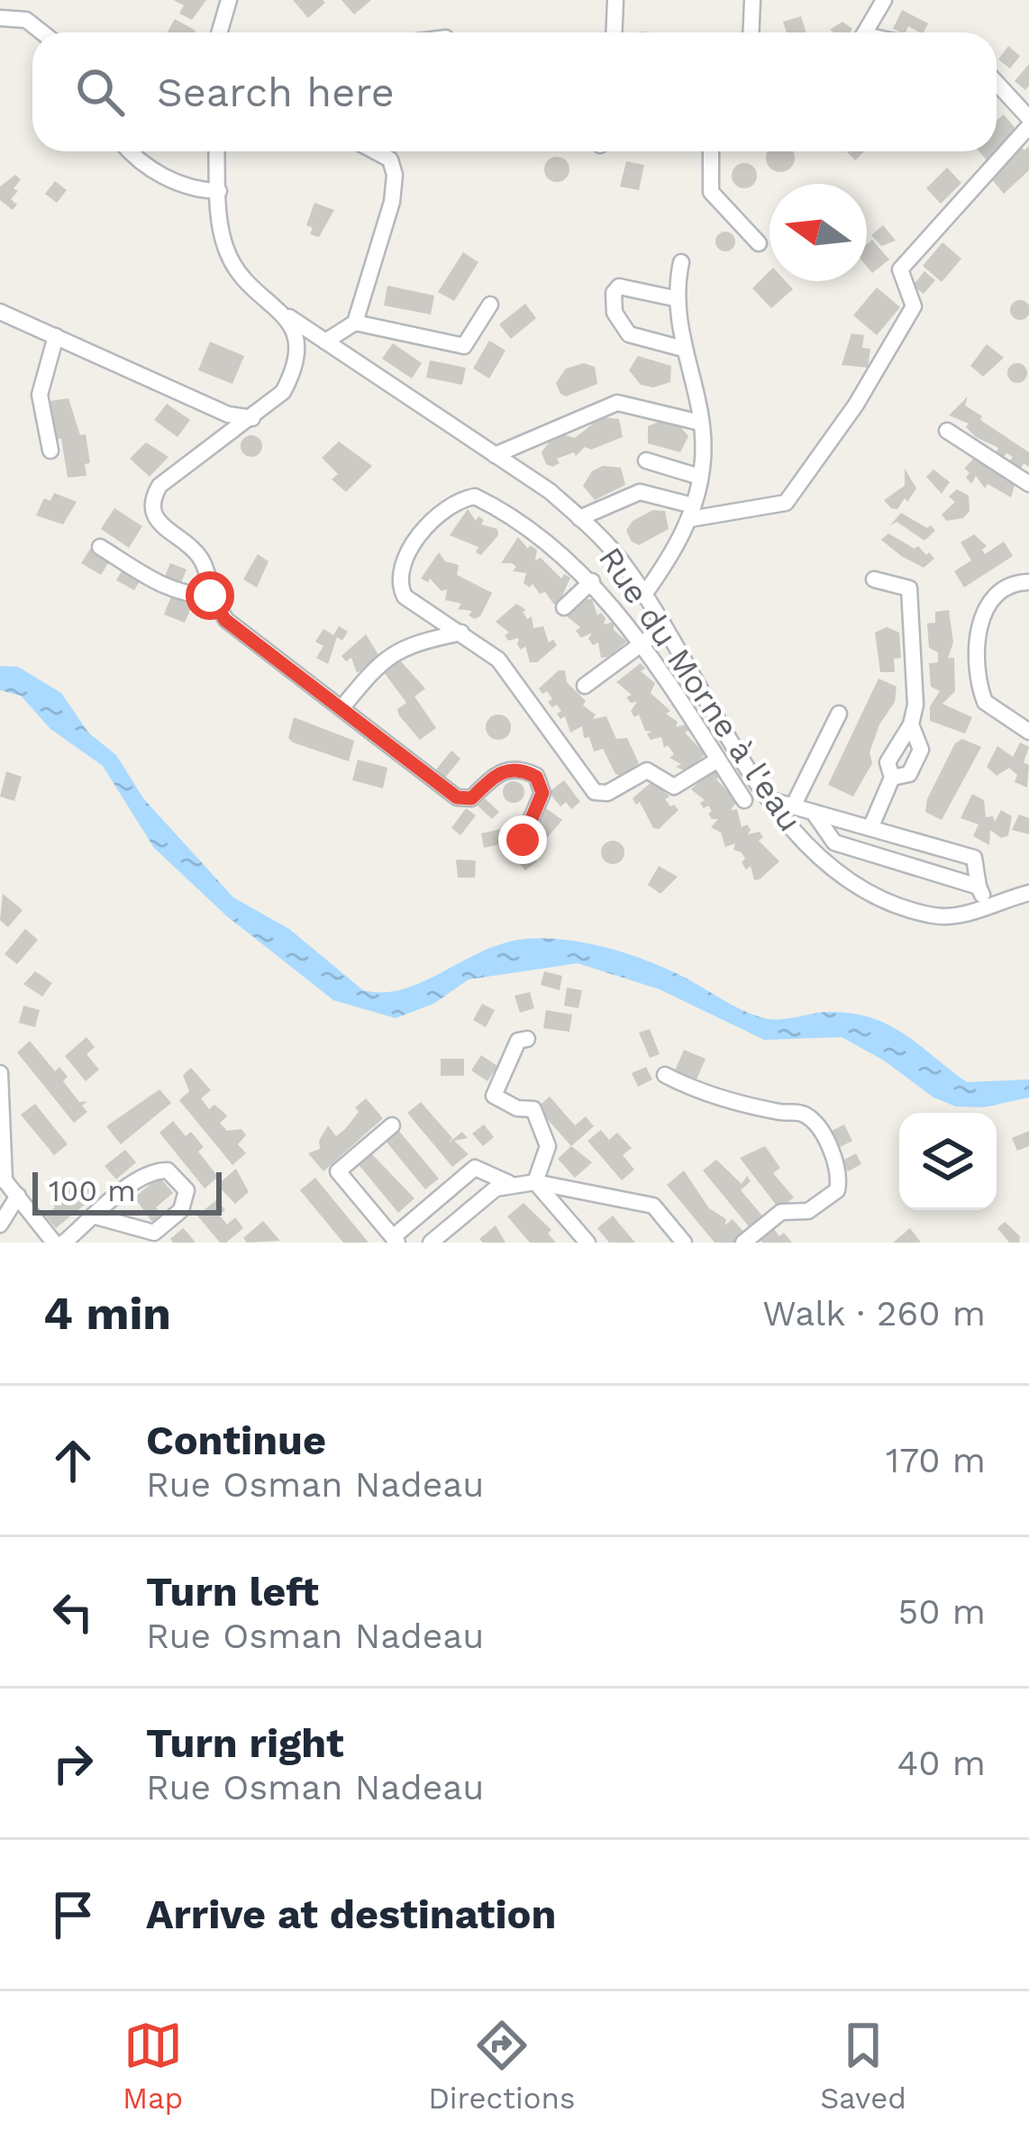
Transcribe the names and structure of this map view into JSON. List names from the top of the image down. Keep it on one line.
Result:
{"streets":{"street":["Rue du Morne à l'eau"]},"scale_bar":"100 m","north":"left","page":{"search":"Search here","scale":"100 m","heading":["4 min","Walk · 260 m"],"list":[["Continue","Rue Osman Nadeau","170 m"],["Turn left","Rue Osman Nadeau","50 m"],["Turn right","Rue Osman Nadeau","40 m"],"Arrive at destination"],"nav":["Map","Directions","Saved"]}}
